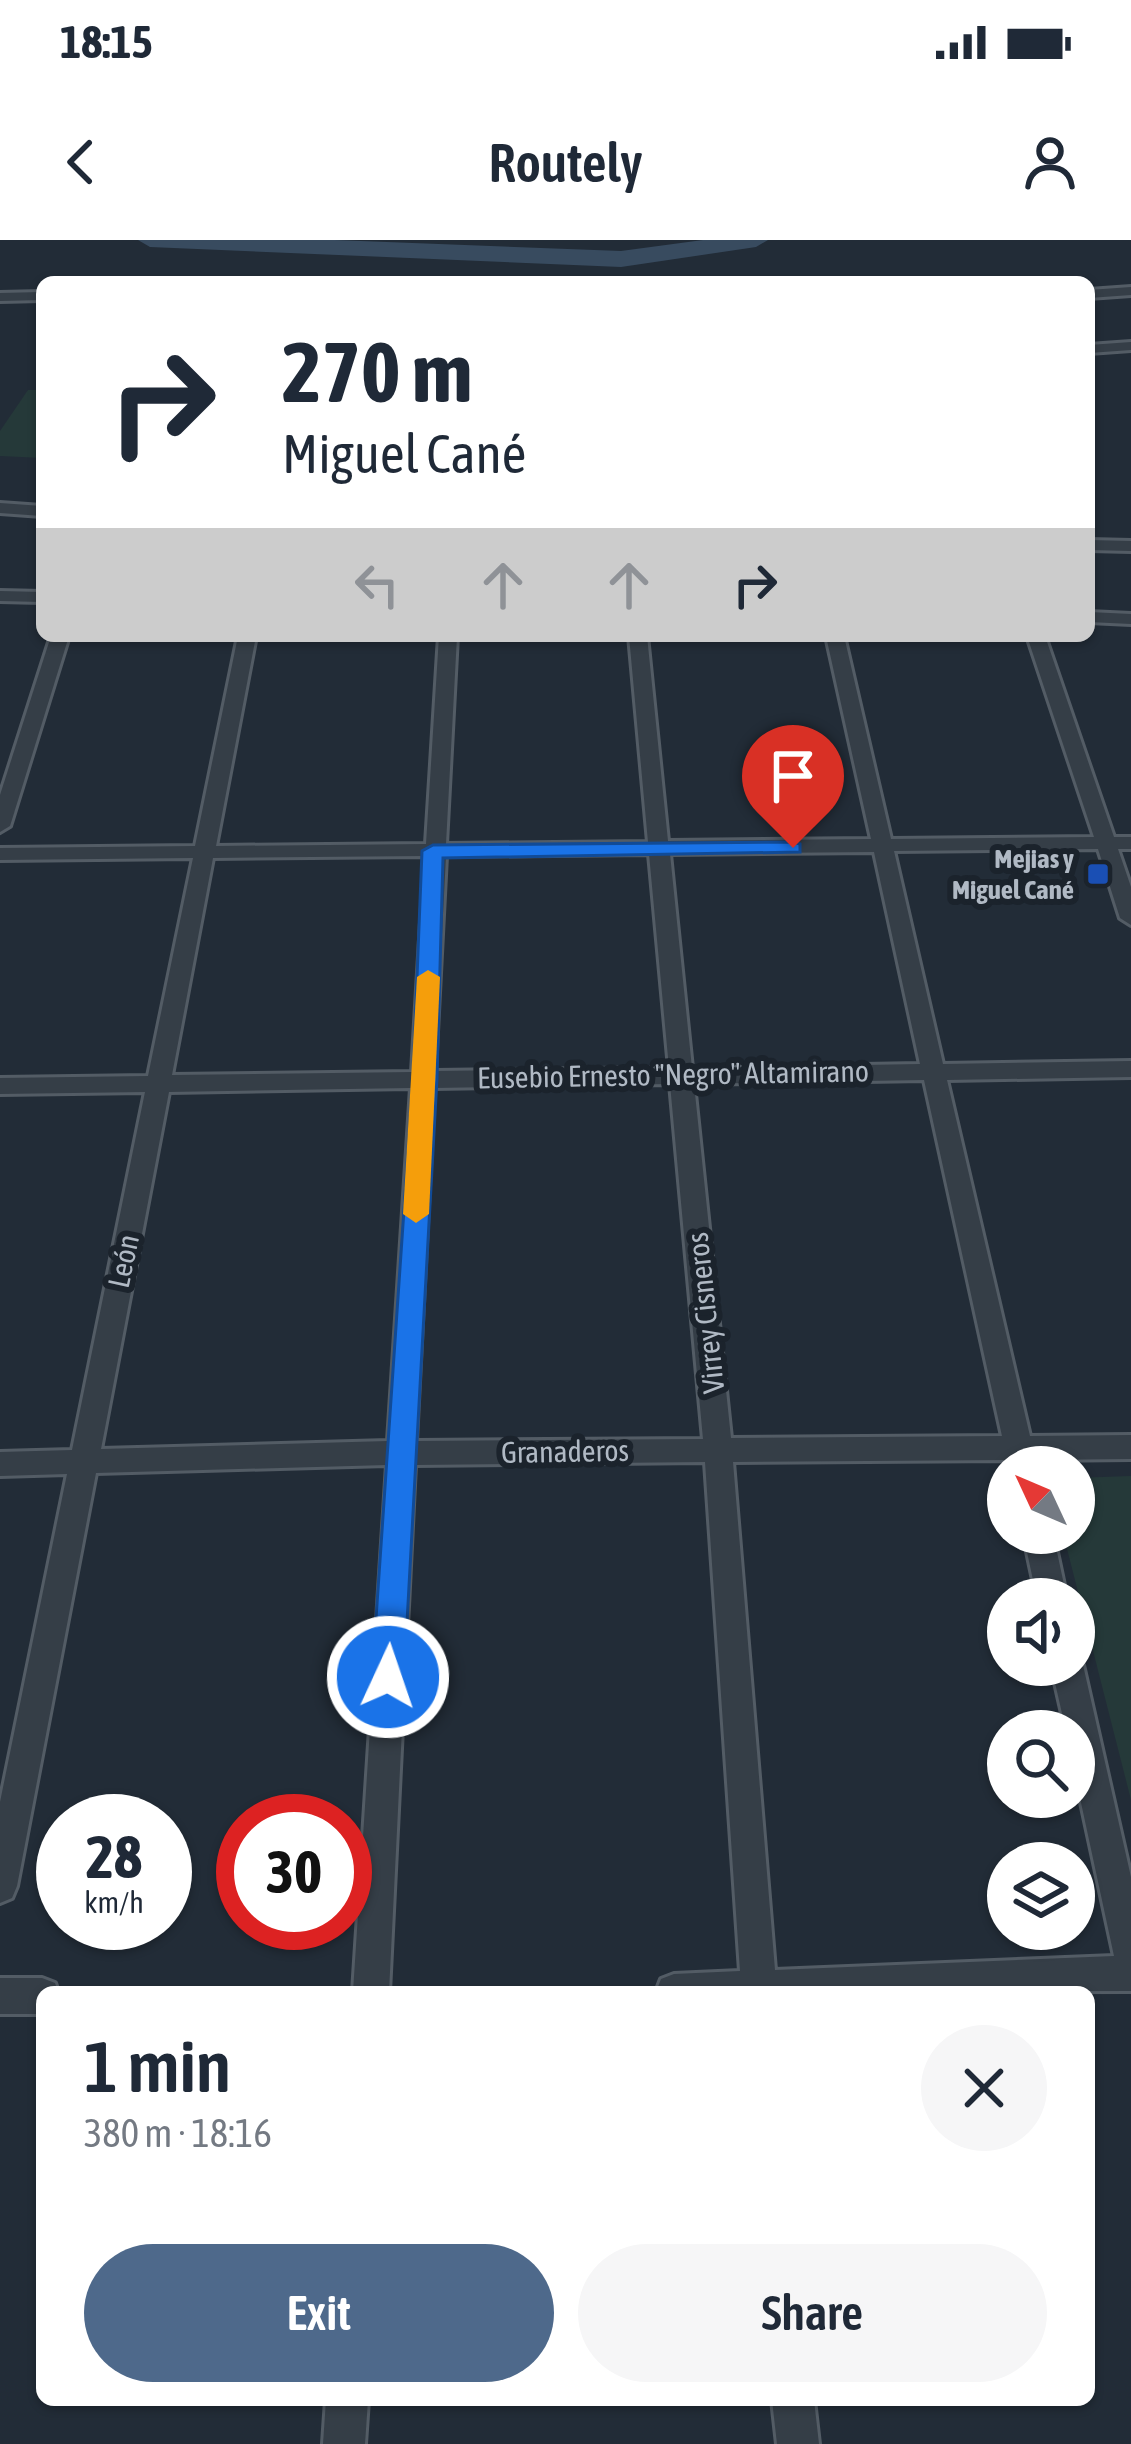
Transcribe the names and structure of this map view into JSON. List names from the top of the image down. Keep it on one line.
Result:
{"streets":{"street":["Eusebio Ernesto \"Negro\" Altamirano","León","Virrey Cisneros","Granaderos"]},"crossings":[["Eusebio Ernesto \"Negro\" Altamirano","León"],["Eusebio Ernesto \"Negro\" Altamirano","Virrey Cisneros"],["León","Granaderos"],["Virrey Cisneros","Granaderos"]],"places":{"transit":["Mejias y Miguel Cané"]},"north":"top left","page":{"status":"18:15","header":"Routely","turn":["270 m","Miguel Cané"],"speed":"28 km/h","limit":"30","heading":["1 min","380 m · 18:16"],"buttons":["Exit","Share"]}}
